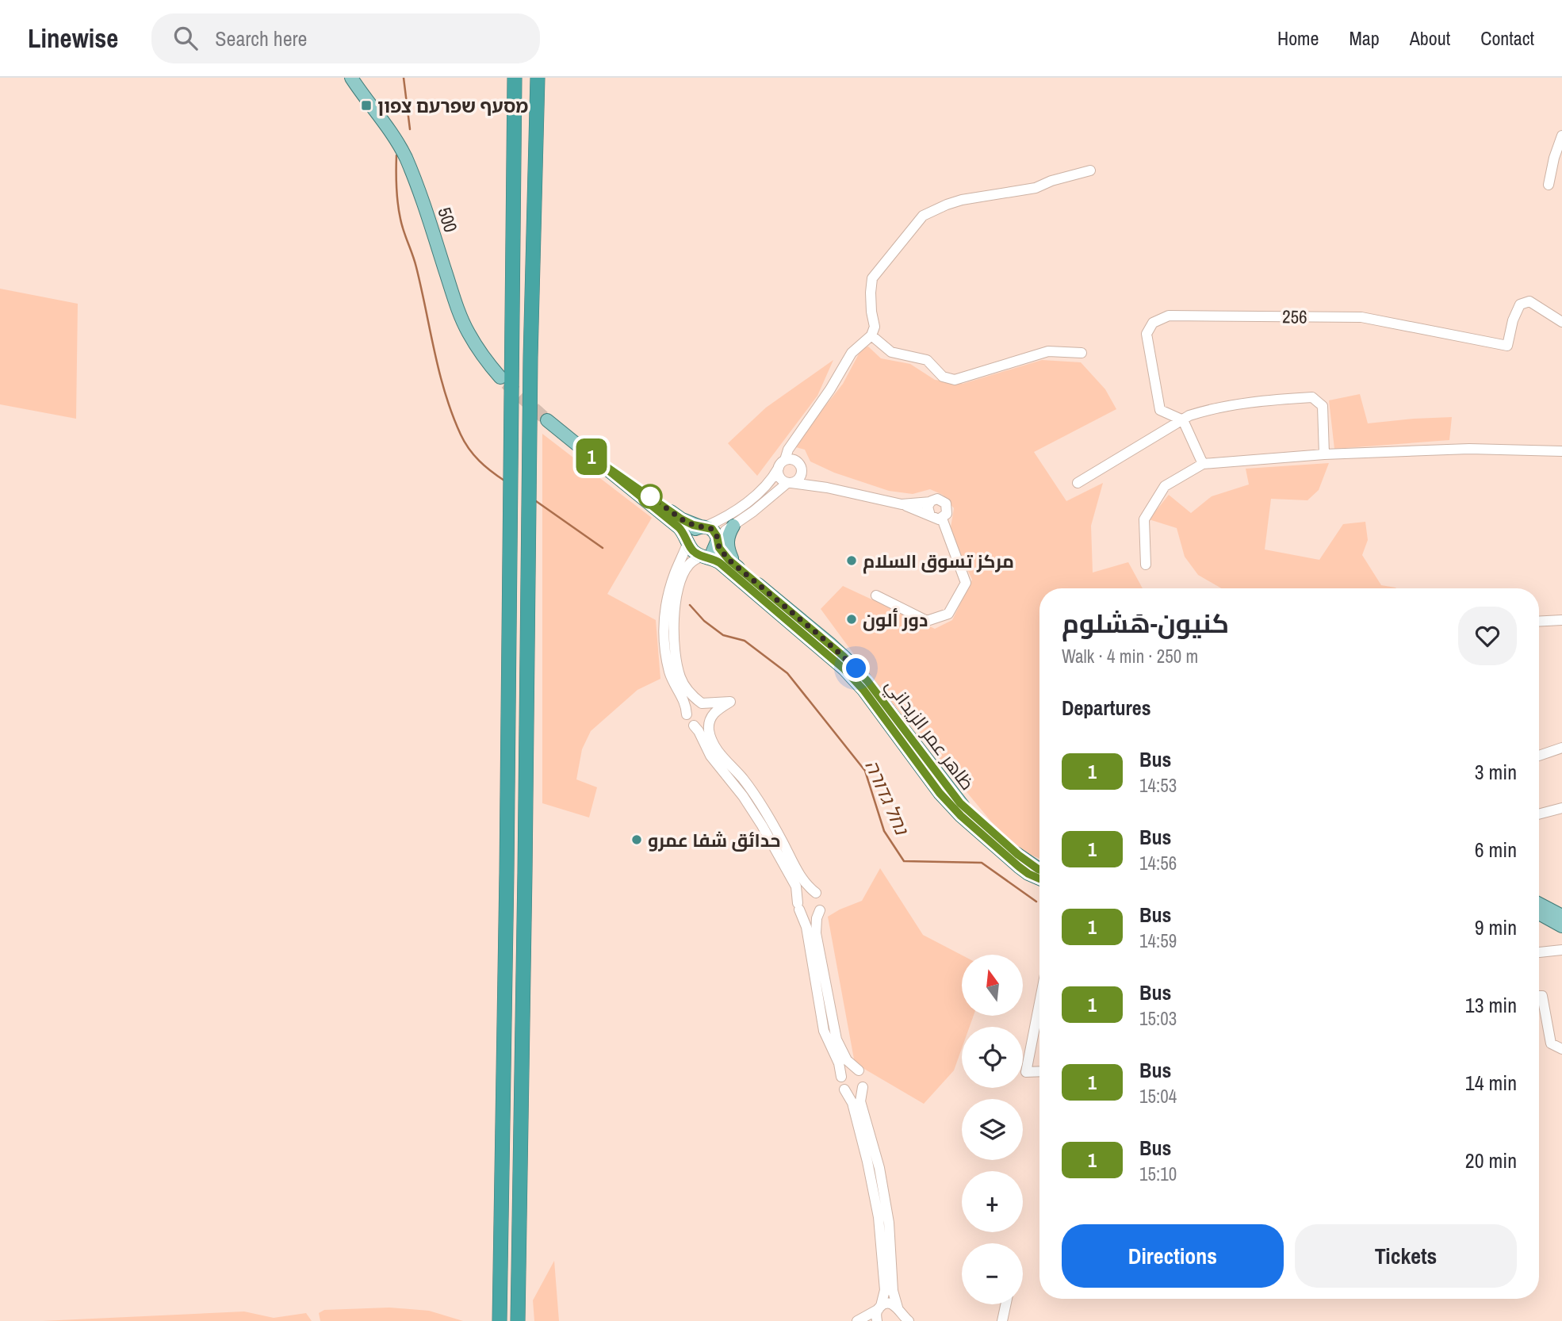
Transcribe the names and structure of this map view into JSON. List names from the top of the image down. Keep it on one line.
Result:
{"streets":{"main road":["500","ظاهر عمر الزيداني"],"street":["256"]},"water":["נחל גדורה"],"places":{"transit":["מסעף שפרעם צפון"],"other":["مركز تسوق السلام","دور ألون","حدائق شفا عمرو"]},"lines":["bus line 1"],"north":"top","page":{"header":"Linewise","search":"Search here","nav":["Home","Map","About","Contact"],"on_map":"1","heading":[["كنيون-هَشلوم","Walk · 4 min · 250 m"],"Departures"],"list":[{"mark":"1","name":"Bus","note":"14:53","value":"3 min"},{"mark":"1","name":"Bus","note":"14:56","value":"6 min"},{"mark":"1","name":"Bus","note":"14:59","value":"9 min"},{"mark":"1","name":"Bus","note":"15:03","value":"13 min"},{"mark":"1","name":"Bus","note":"15:04","value":"14 min"},{"mark":"1","name":"Bus","note":"15:10","value":"20 min"}],"map_buttons":["+","−"],"buttons":["Directions","Tickets"]}}
